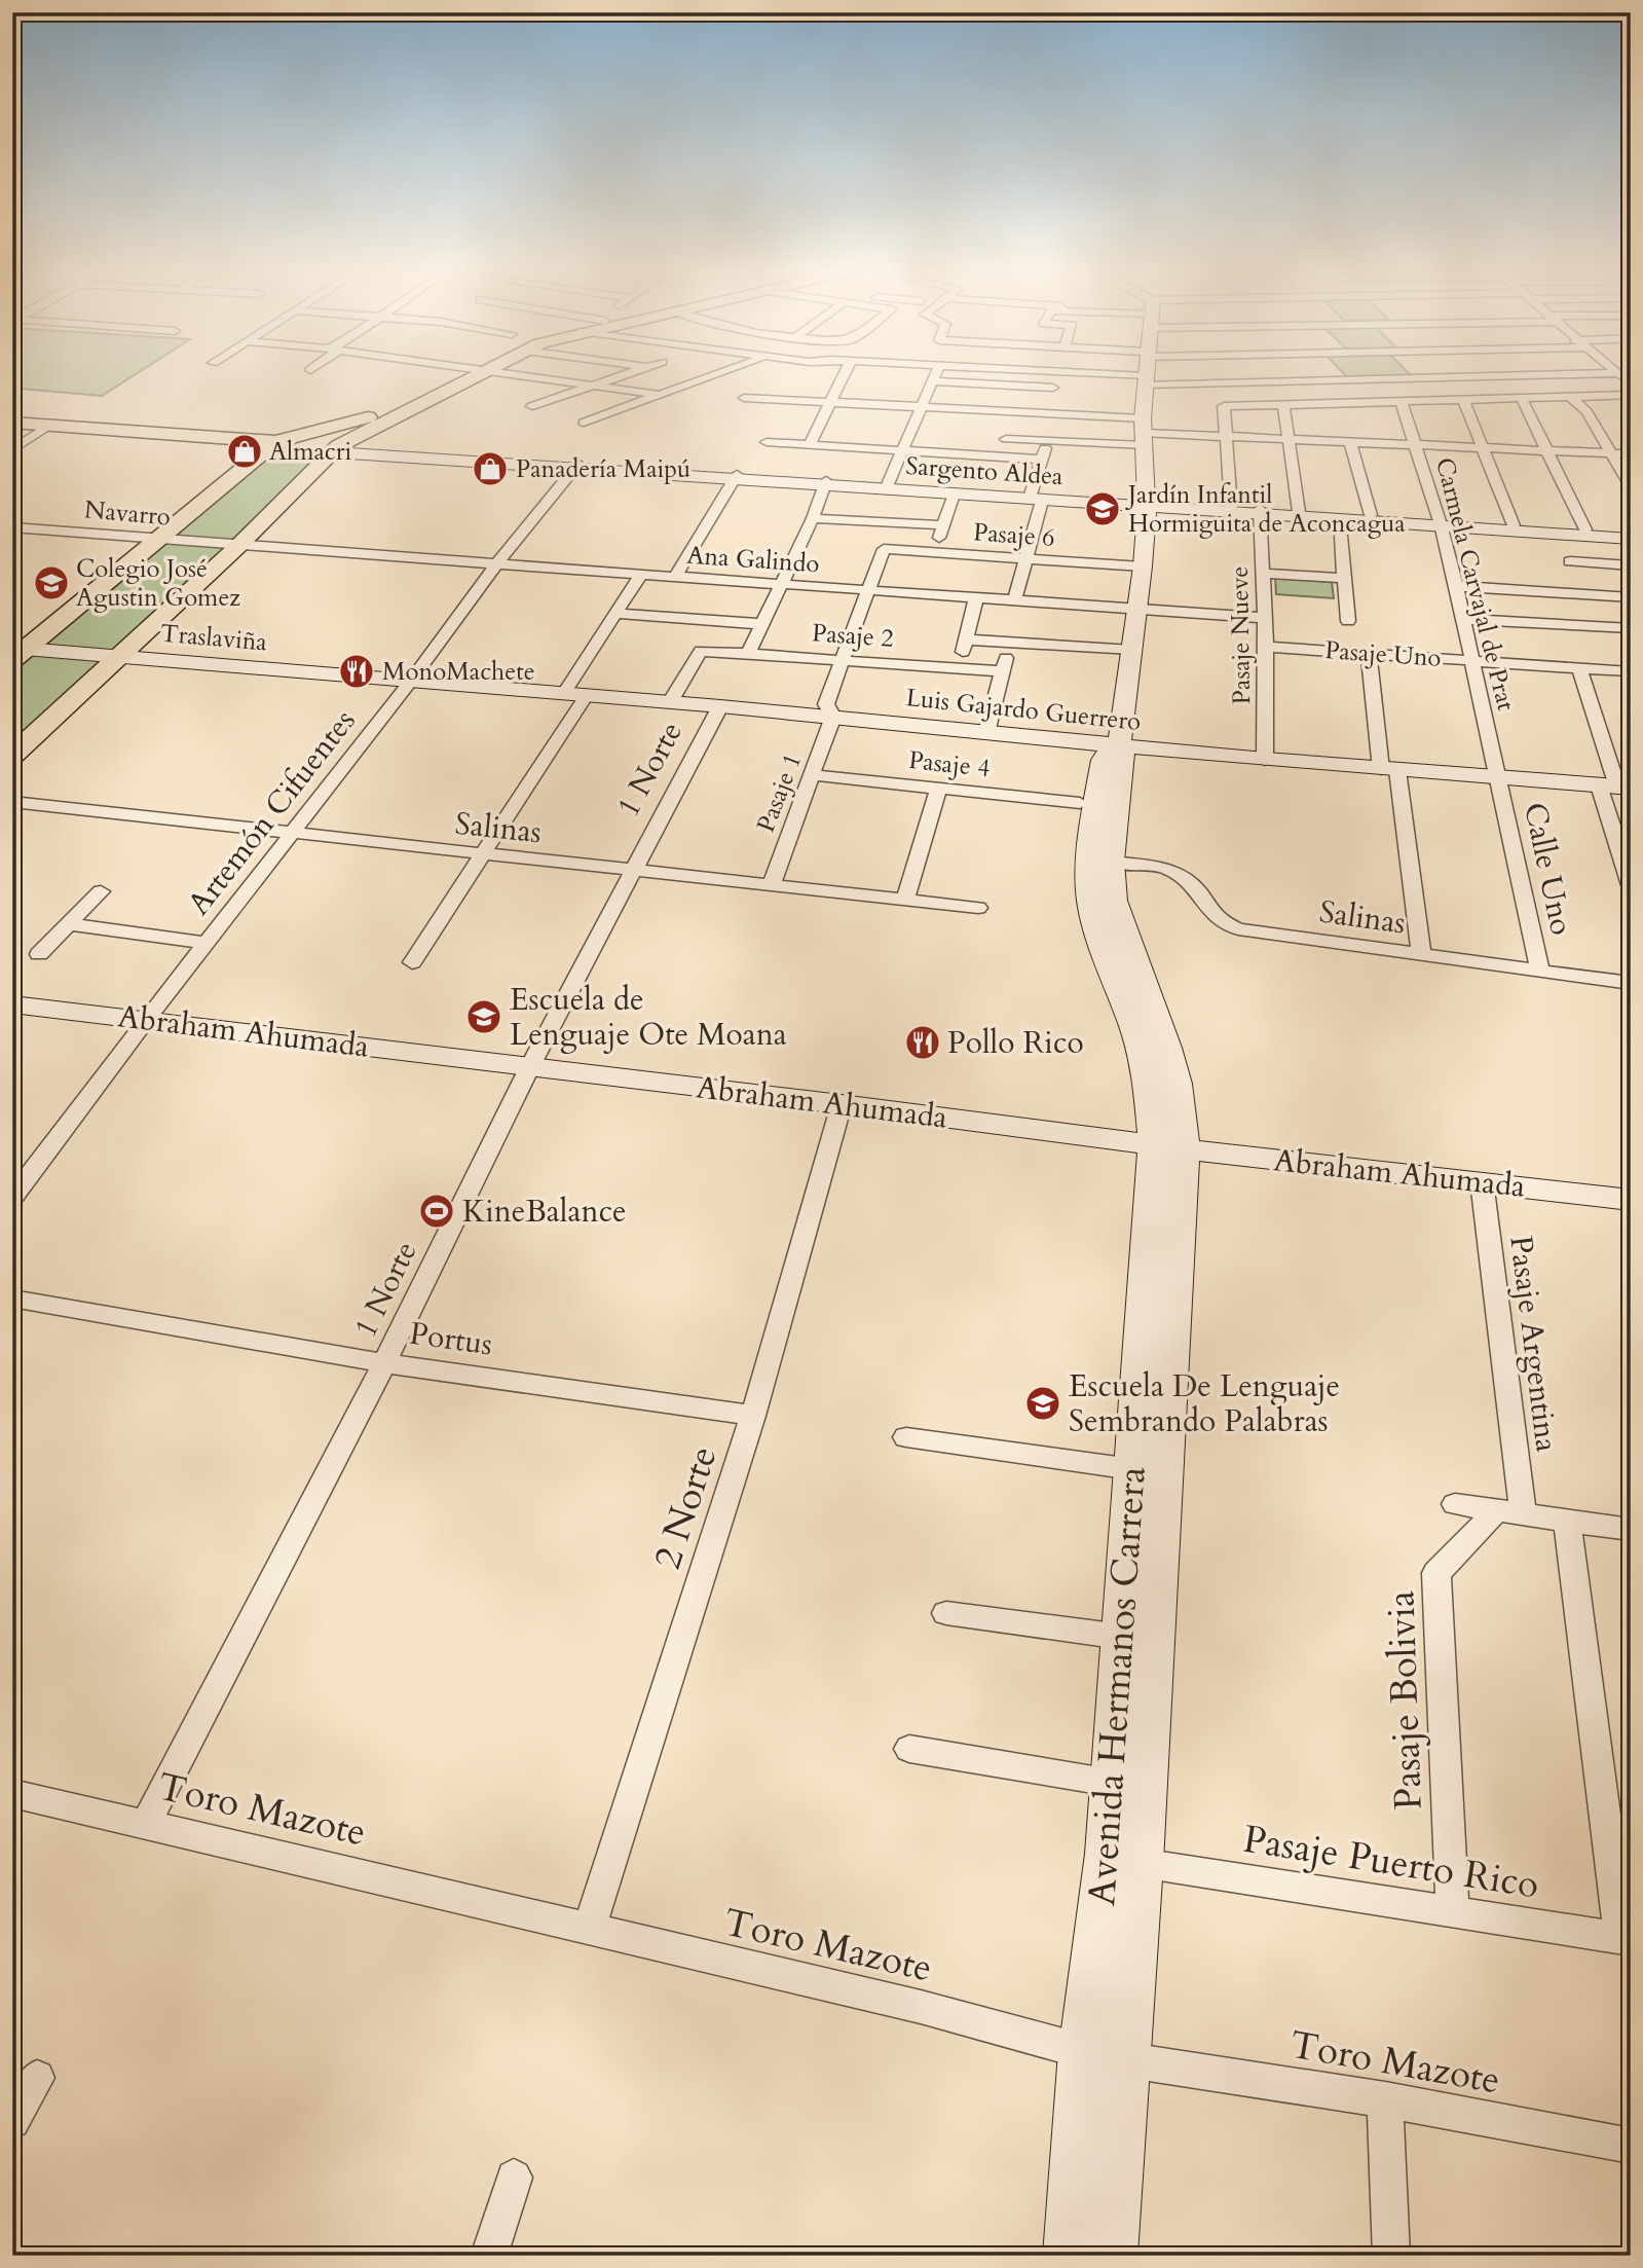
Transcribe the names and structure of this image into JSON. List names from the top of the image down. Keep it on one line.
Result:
{"streets":{"street":["Sargento Aldea","Navarro","Pasaje 6","Ana Galindo","Carmela Carvajal de Prat","Pasaje 2","Pasaje Nueve","Traslaviña","Pasaje Uno","Luis Gajardo Guerrero","Pasaje 4","1 Norte","Pasaje 1","Artemón Cifuentes","Salinas","Calle Uno","Abraham Ahumada","Portus","Pasaje Argentina","2 Norte","Avenida Hermanos Carrera","Pasaje Bolivia","Toro Mazote","Pasaje Puerto Rico"]},"crossings":[["Sargento Aldea","Carmela Carvajal de Prat"],["Sargento Aldea","Pasaje Nueve"],["Sargento Aldea","Artemón Cifuentes"],["Sargento Aldea","Avenida Hermanos Carrera"],["Navarro","Ana Galindo"],["Pasaje 6","Ana Galindo"],["Pasaje 6","Avenida Hermanos Carrera"],["Ana Galindo","Pasaje Nueve"],["Ana Galindo","Artemón Cifuentes"],["Ana Galindo","Avenida Hermanos Carrera"],["Carmela Carvajal de Prat","Pasaje Uno"],["Carmela Carvajal de Prat","Luis Gajardo Guerrero"],["Carmela Carvajal de Prat","Calle Uno"],["Pasaje 2","Luis Gajardo Guerrero"],["Pasaje Nueve","Pasaje Uno"],["Pasaje Nueve","Luis Gajardo Guerrero"],["Traslaviña","Luis Gajardo Guerrero"],["Traslaviña","Artemón Cifuentes"],["Luis Gajardo Guerrero","1 Norte"],["Luis Gajardo Guerrero","Pasaje 1"],["Luis Gajardo Guerrero","Artemón Cifuentes"],["Luis Gajardo Guerrero","Calle Uno"],["Luis Gajardo Guerrero","Avenida Hermanos Carrera"],["Pasaje 4","Pasaje 1"],["1 Norte","Salinas"],["1 Norte","Abraham Ahumada"],["1 Norte","Portus"],["1 Norte","Toro Mazote"],["Pasaje 1","Salinas"],["Artemón Cifuentes","Salinas"],["Artemón Cifuentes","Abraham Ahumada"],["Salinas","Calle Uno"],["Salinas","Avenida Hermanos Carrera"],["Abraham Ahumada","Pasaje Argentina"],["Abraham Ahumada","2 Norte"],["Abraham Ahumada","Avenida Hermanos Carrera"],["Portus","2 Norte"],["Pasaje Argentina","Pasaje Bolivia"],["2 Norte","Toro Mazote"],["Avenida Hermanos Carrera","Toro Mazote"],["Avenida Hermanos Carrera","Pasaje Puerto Rico"],["Pasaje Bolivia","Pasaje Puerto Rico"]],"places":{"shop":["Almacri","Panadería Maipú"],"school or university":["Jardín Infantil Hormiguita de Aconcagua","Colegio José Agustin Gomez","Escuela de Lenguaje Ote Moana","Escuela De Lenguaje Sembrando Palabras"],"restaurant":["MonoMachete","Pollo Rico"],"sports":["KineBalance"]}}
